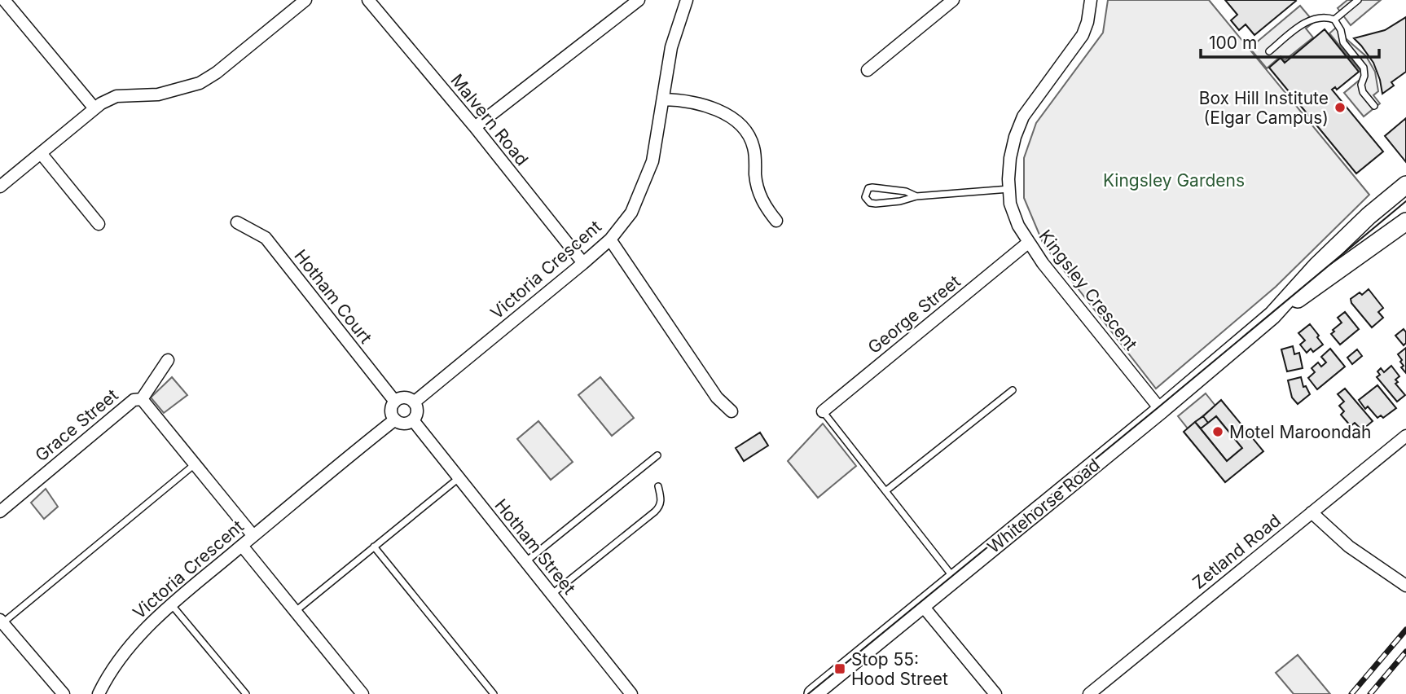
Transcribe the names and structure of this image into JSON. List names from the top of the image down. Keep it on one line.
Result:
{"streets":{"main road":["Whitehorse Road"],"street":["Malvern Road","Victoria Crescent","Kingsley Crescent","Hotham Court","George Street","Grace Street","Hotham Street","Zetland Road"]},"crossings":[["Malvern Road","Victoria Crescent"],["Victoria Crescent","Hotham Court"],["Victoria Crescent","Hotham Street"],["Kingsley Crescent","George Street"],["Kingsley Crescent","Whitehorse Road"],["Hotham Court","Hotham Street"]],"parks":["Kingsley Gardens"],"places":{"other":["Box Hill Institute (Elgar Campus)","Motel Maroondah"],"transit":["Stop 55: Hood Street"]},"scale_bar":"100 m"}
